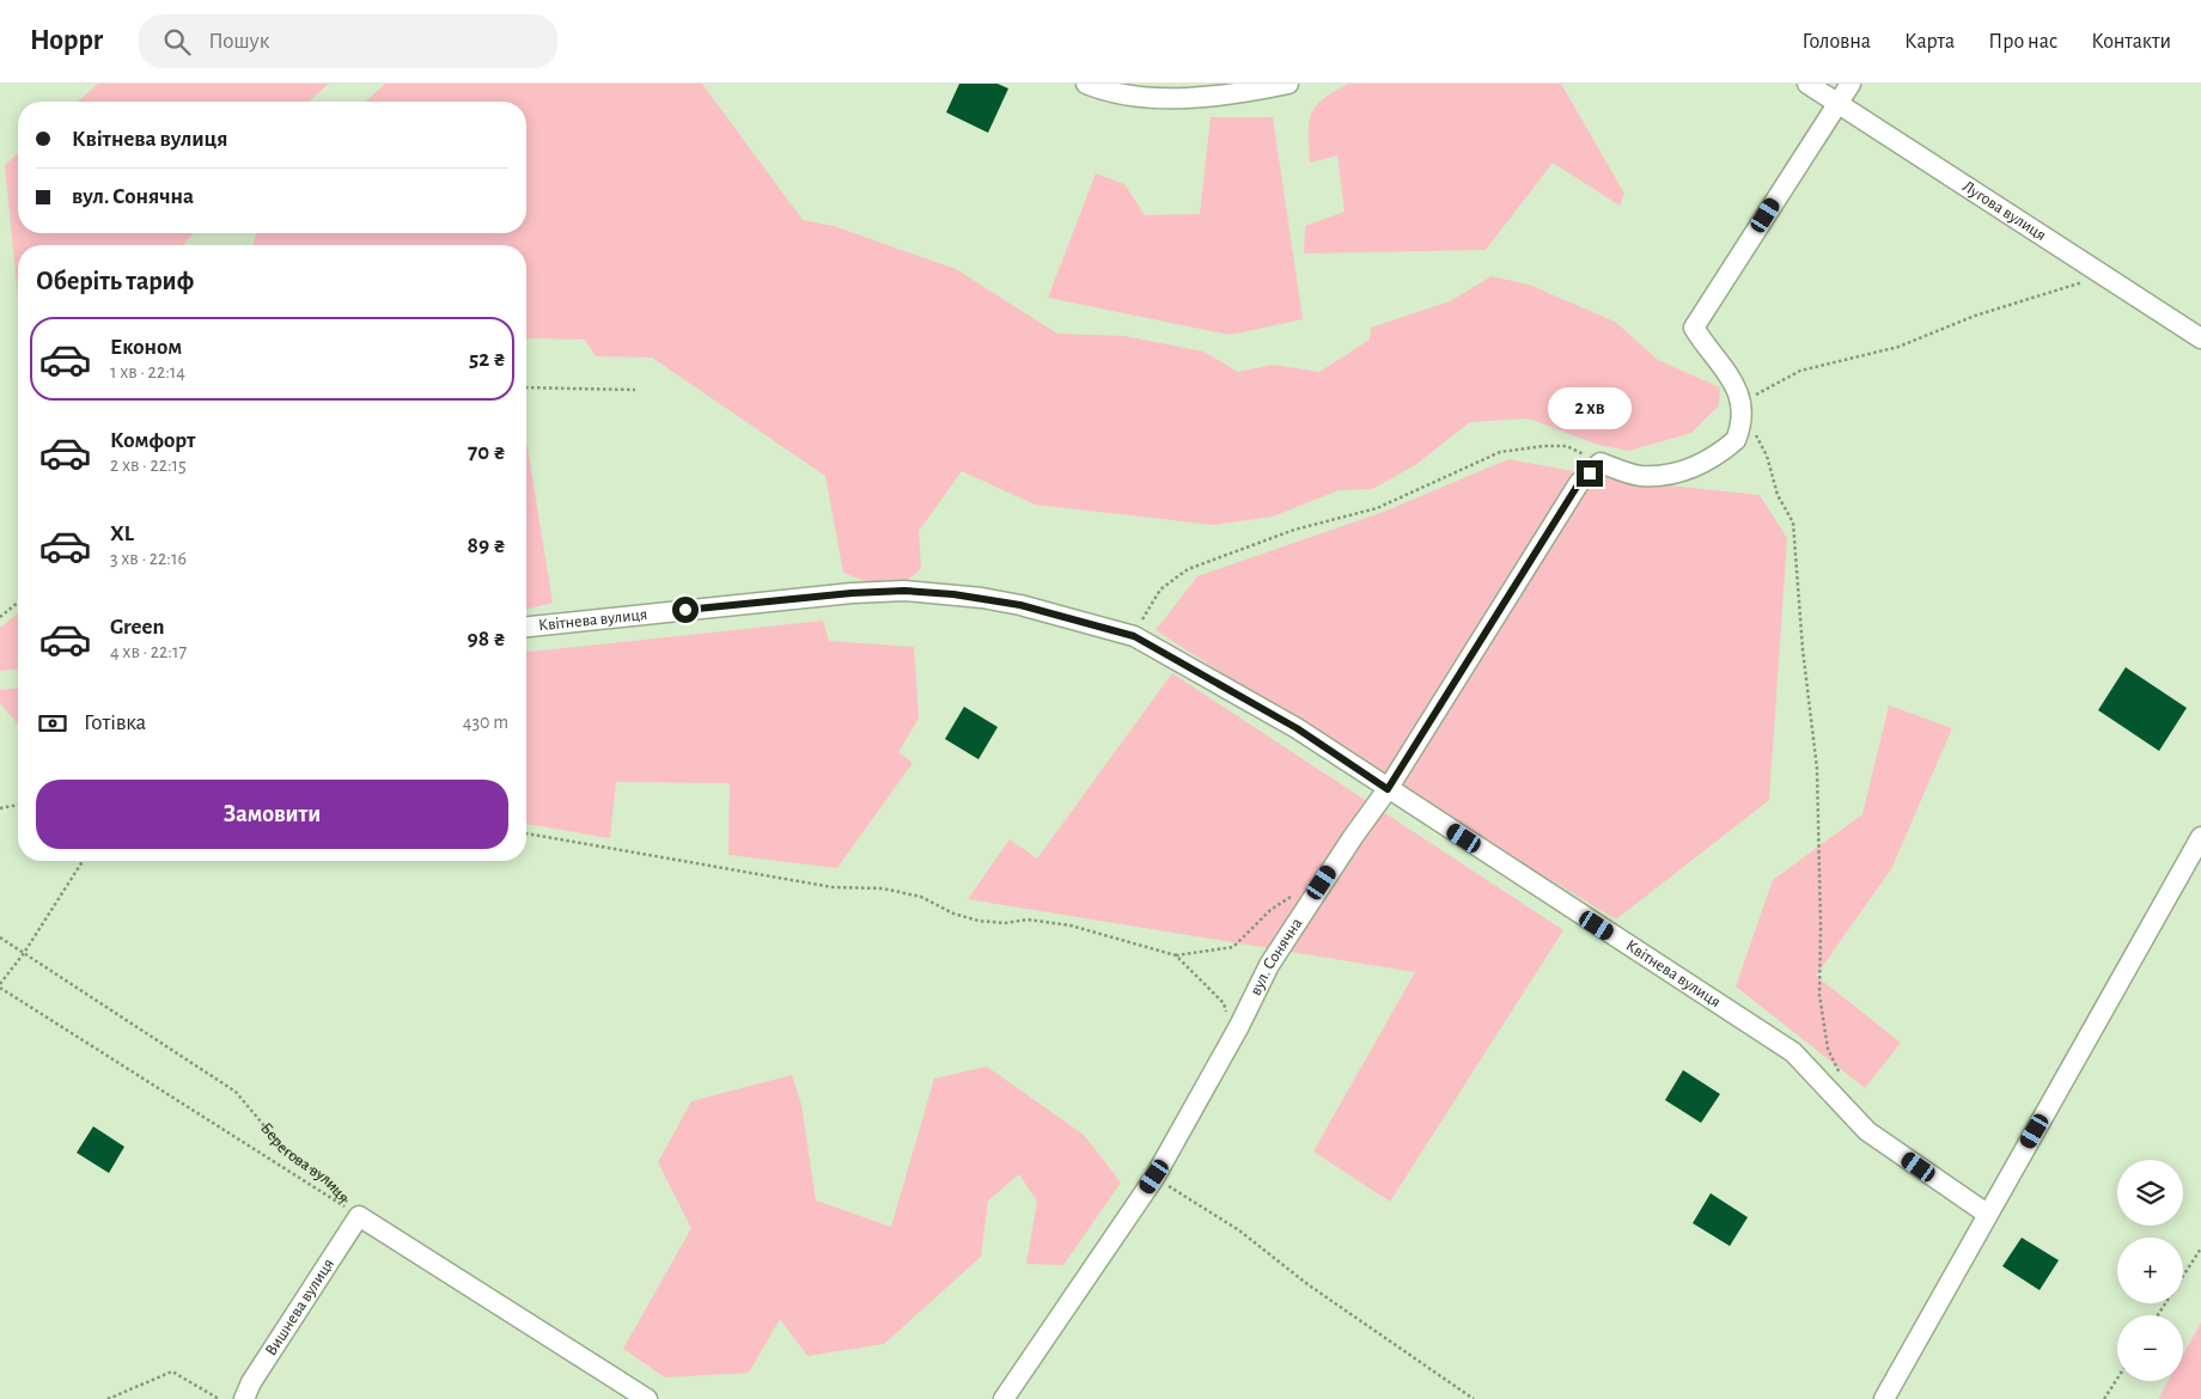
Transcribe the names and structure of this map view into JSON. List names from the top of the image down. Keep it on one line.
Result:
{"streets":{"street":["Лугова вулиця","Квітнева вулиця","вул. Сонячна","Берегова вулиця","Вишнева вулиця"]},"crossings":[["Квітнева вулиця","вул. Сонячна"],["Берегова вулиця","Вишнева вулиця"]],"page":{"header":"Hoppr","search":"Пошук","nav":["Головна","Карта","Про нас","Контакти"],"banner":["Квітнева вулиця","вул. Сонячна"],"heading":"Оберіть тариф","list":[{"name":"Економ","note":"1 хв · 22:14","value":"52 ₴"},{"name":"Комфорт","note":"2 хв · 22:15","value":"70 ₴"},{"name":"XL","note":"3 хв · 22:16","value":"89 ₴"},{"name":"Green","note":"4 хв · 22:17","value":"98 ₴"}],"bubble":"2 хв","pay":["Готівка","430 m"],"buttons":"Замовити","map_buttons":["+","−"]}}
